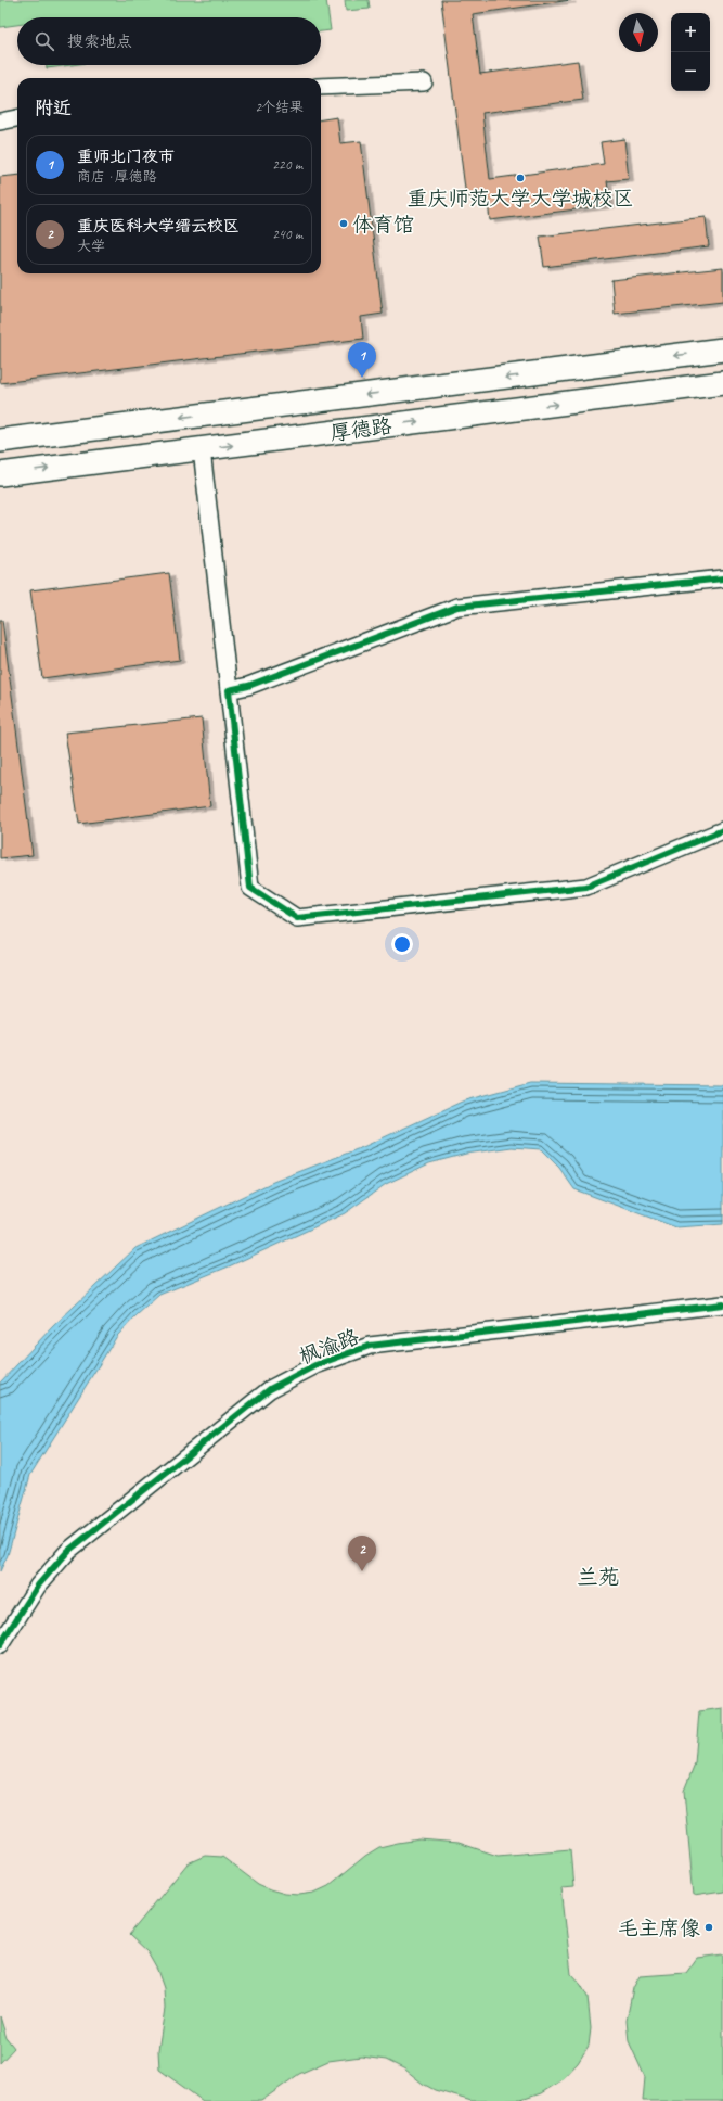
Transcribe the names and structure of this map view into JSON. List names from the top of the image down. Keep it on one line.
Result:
{"streets":{"main road":["厚德路"],"street":["枫渝路"]},"districts":["兰苑"],"places":["重庆师范大学大学城校区","体育馆","毛主席像"],"north":"bottom","page":{"map_buttons":["+","−"],"search":"搜索地点","heading":["附近","2个结果"],"list":[{"mark":"1","name":"重师北门夜市","note":"商店 · 厚德路","value":"220 m"},{"mark":"2","name":"重庆医科大学缙云校区","note":"大学","value":"240 m"}],"pins":["1","2"]}}
